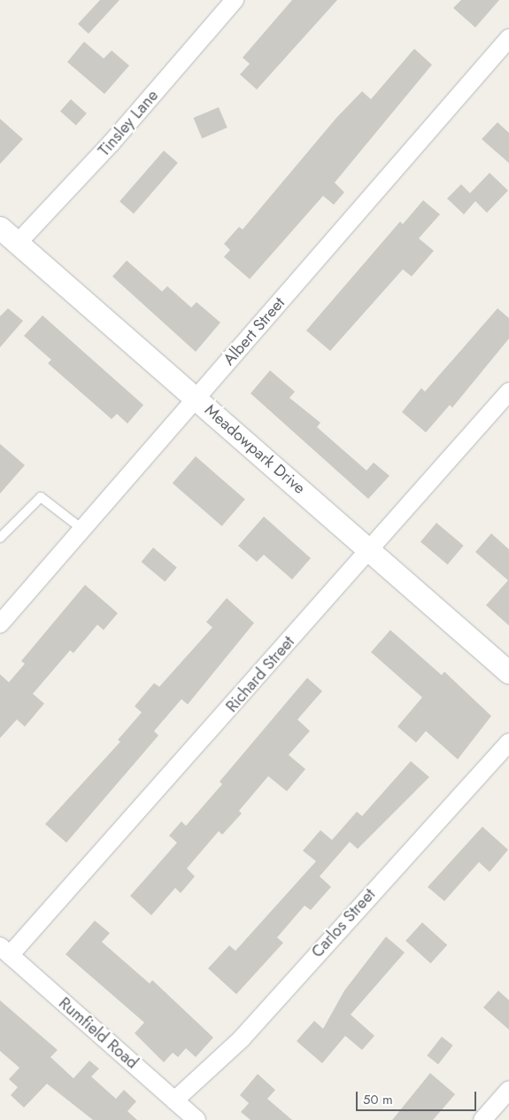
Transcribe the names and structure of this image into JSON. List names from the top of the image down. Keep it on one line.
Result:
{"streets":{"street":["Tinsley Lane","Albert Street","Meadowpark Drive","Richard Street","Carlos Street","Rumfield Road"]},"crossings":[["Tinsley Lane","Meadowpark Drive"],["Albert Street","Meadowpark Drive"],["Meadowpark Drive","Richard Street"],["Richard Street","Rumfield Road"],["Carlos Street","Rumfield Road"]],"scale_bar":"50 m"}
